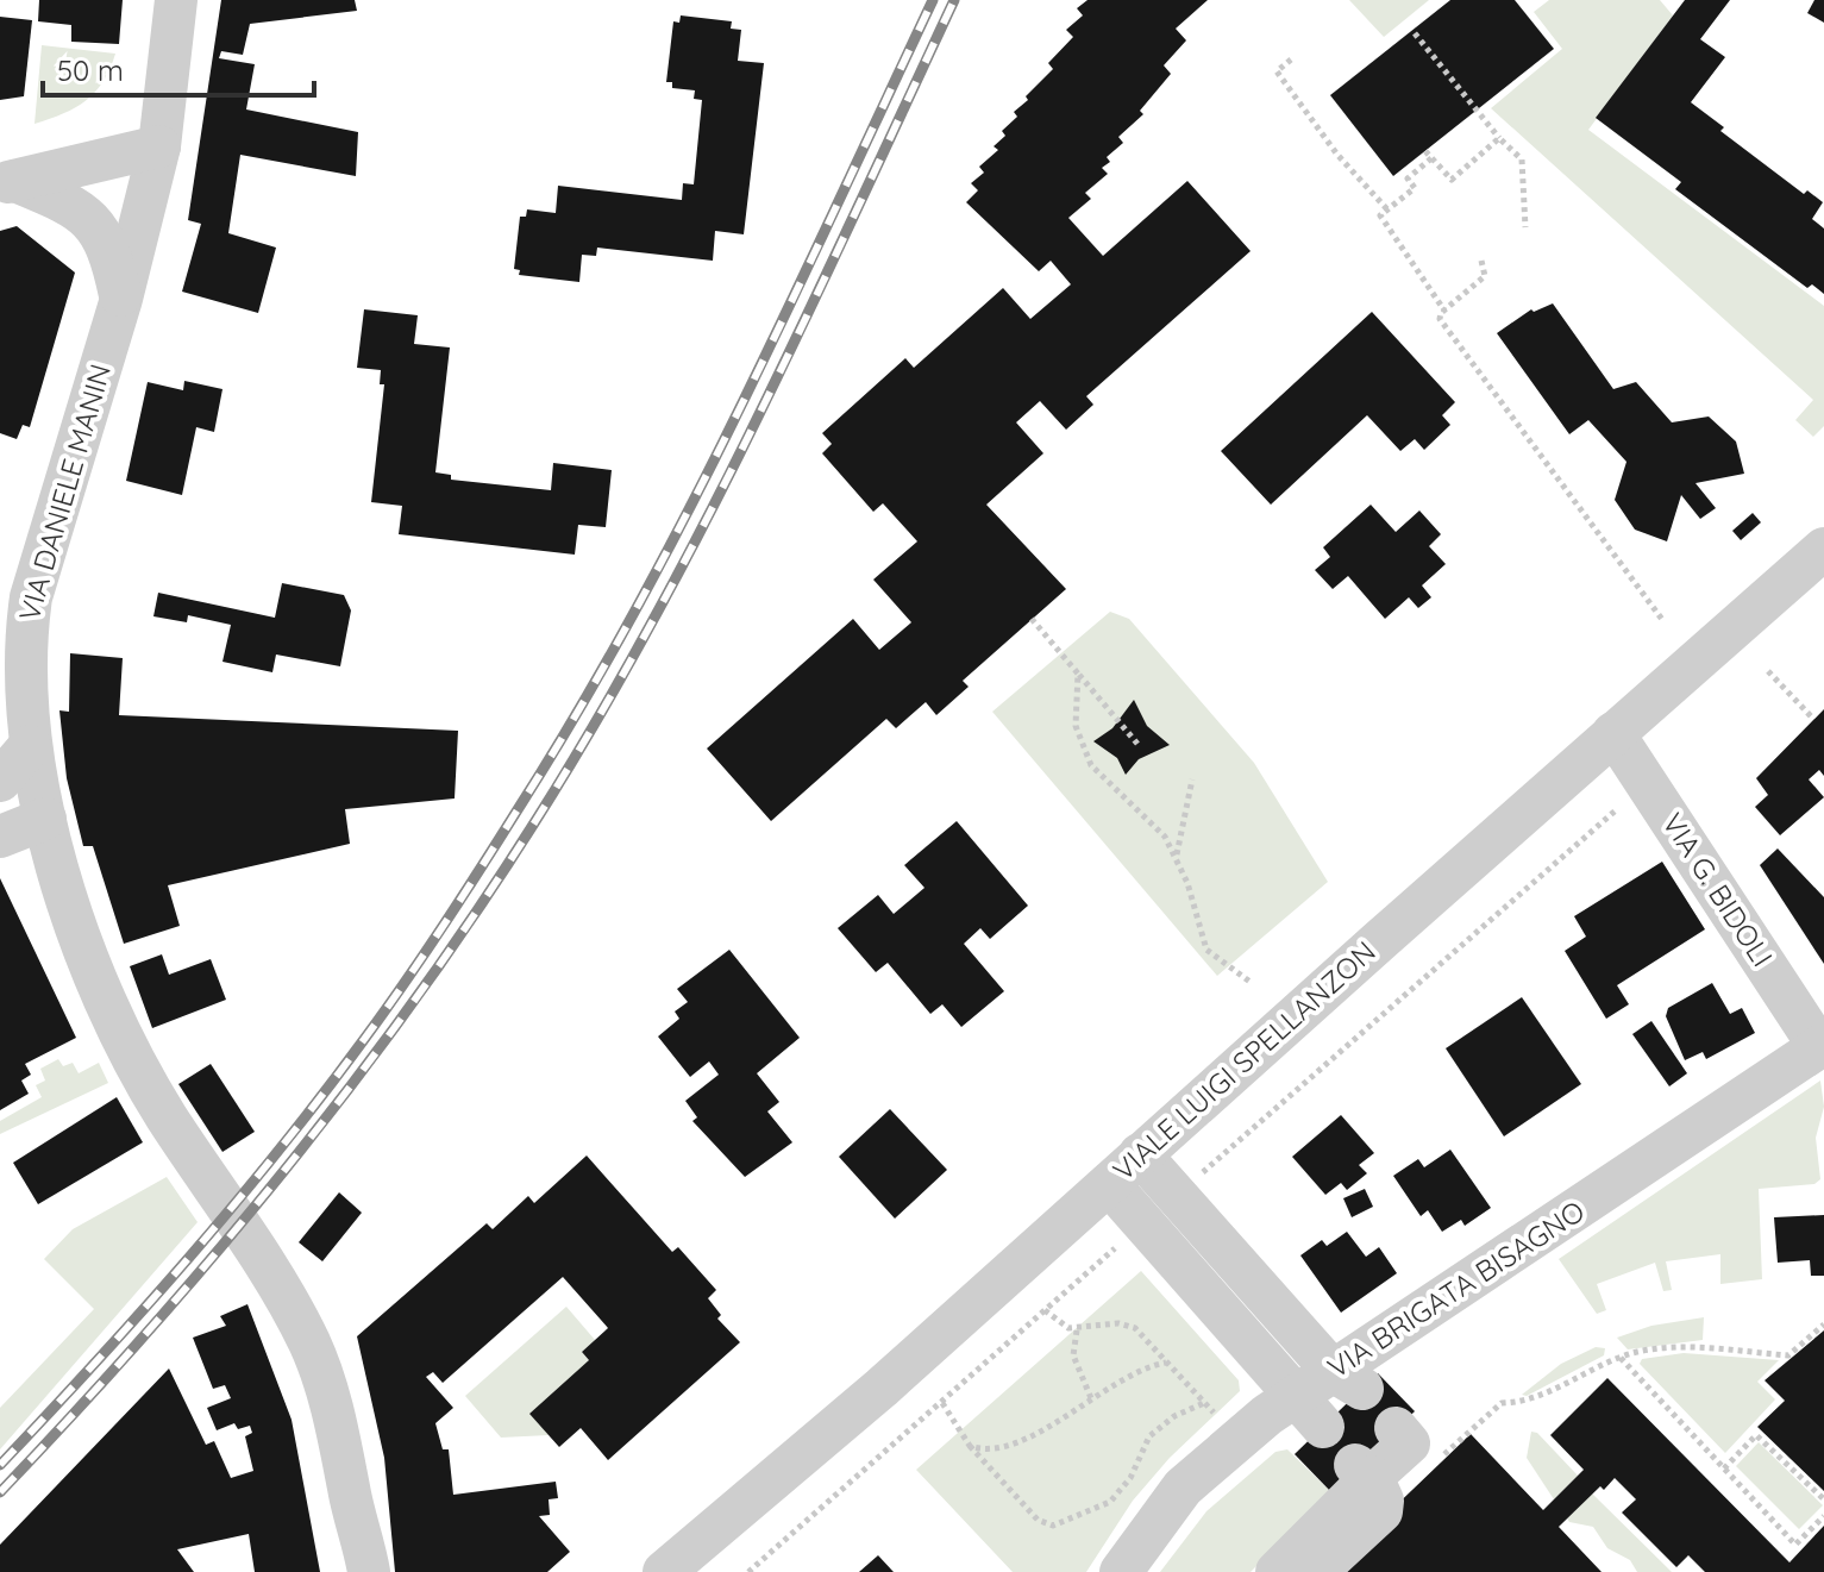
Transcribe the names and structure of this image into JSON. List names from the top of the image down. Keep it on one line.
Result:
{"streets":{"street":["VIA DANIELE MANIN","VIA G. BIDOLI","VIALE LUIGI SPELLANZON","VIA BRIGATA BISAGNO"]},"crossings":[["VIA G. BIDOLI","VIALE LUIGI SPELLANZON"],["VIA G. BIDOLI","VIA BRIGATA BISAGNO"]],"scale_bar":"50 m"}
